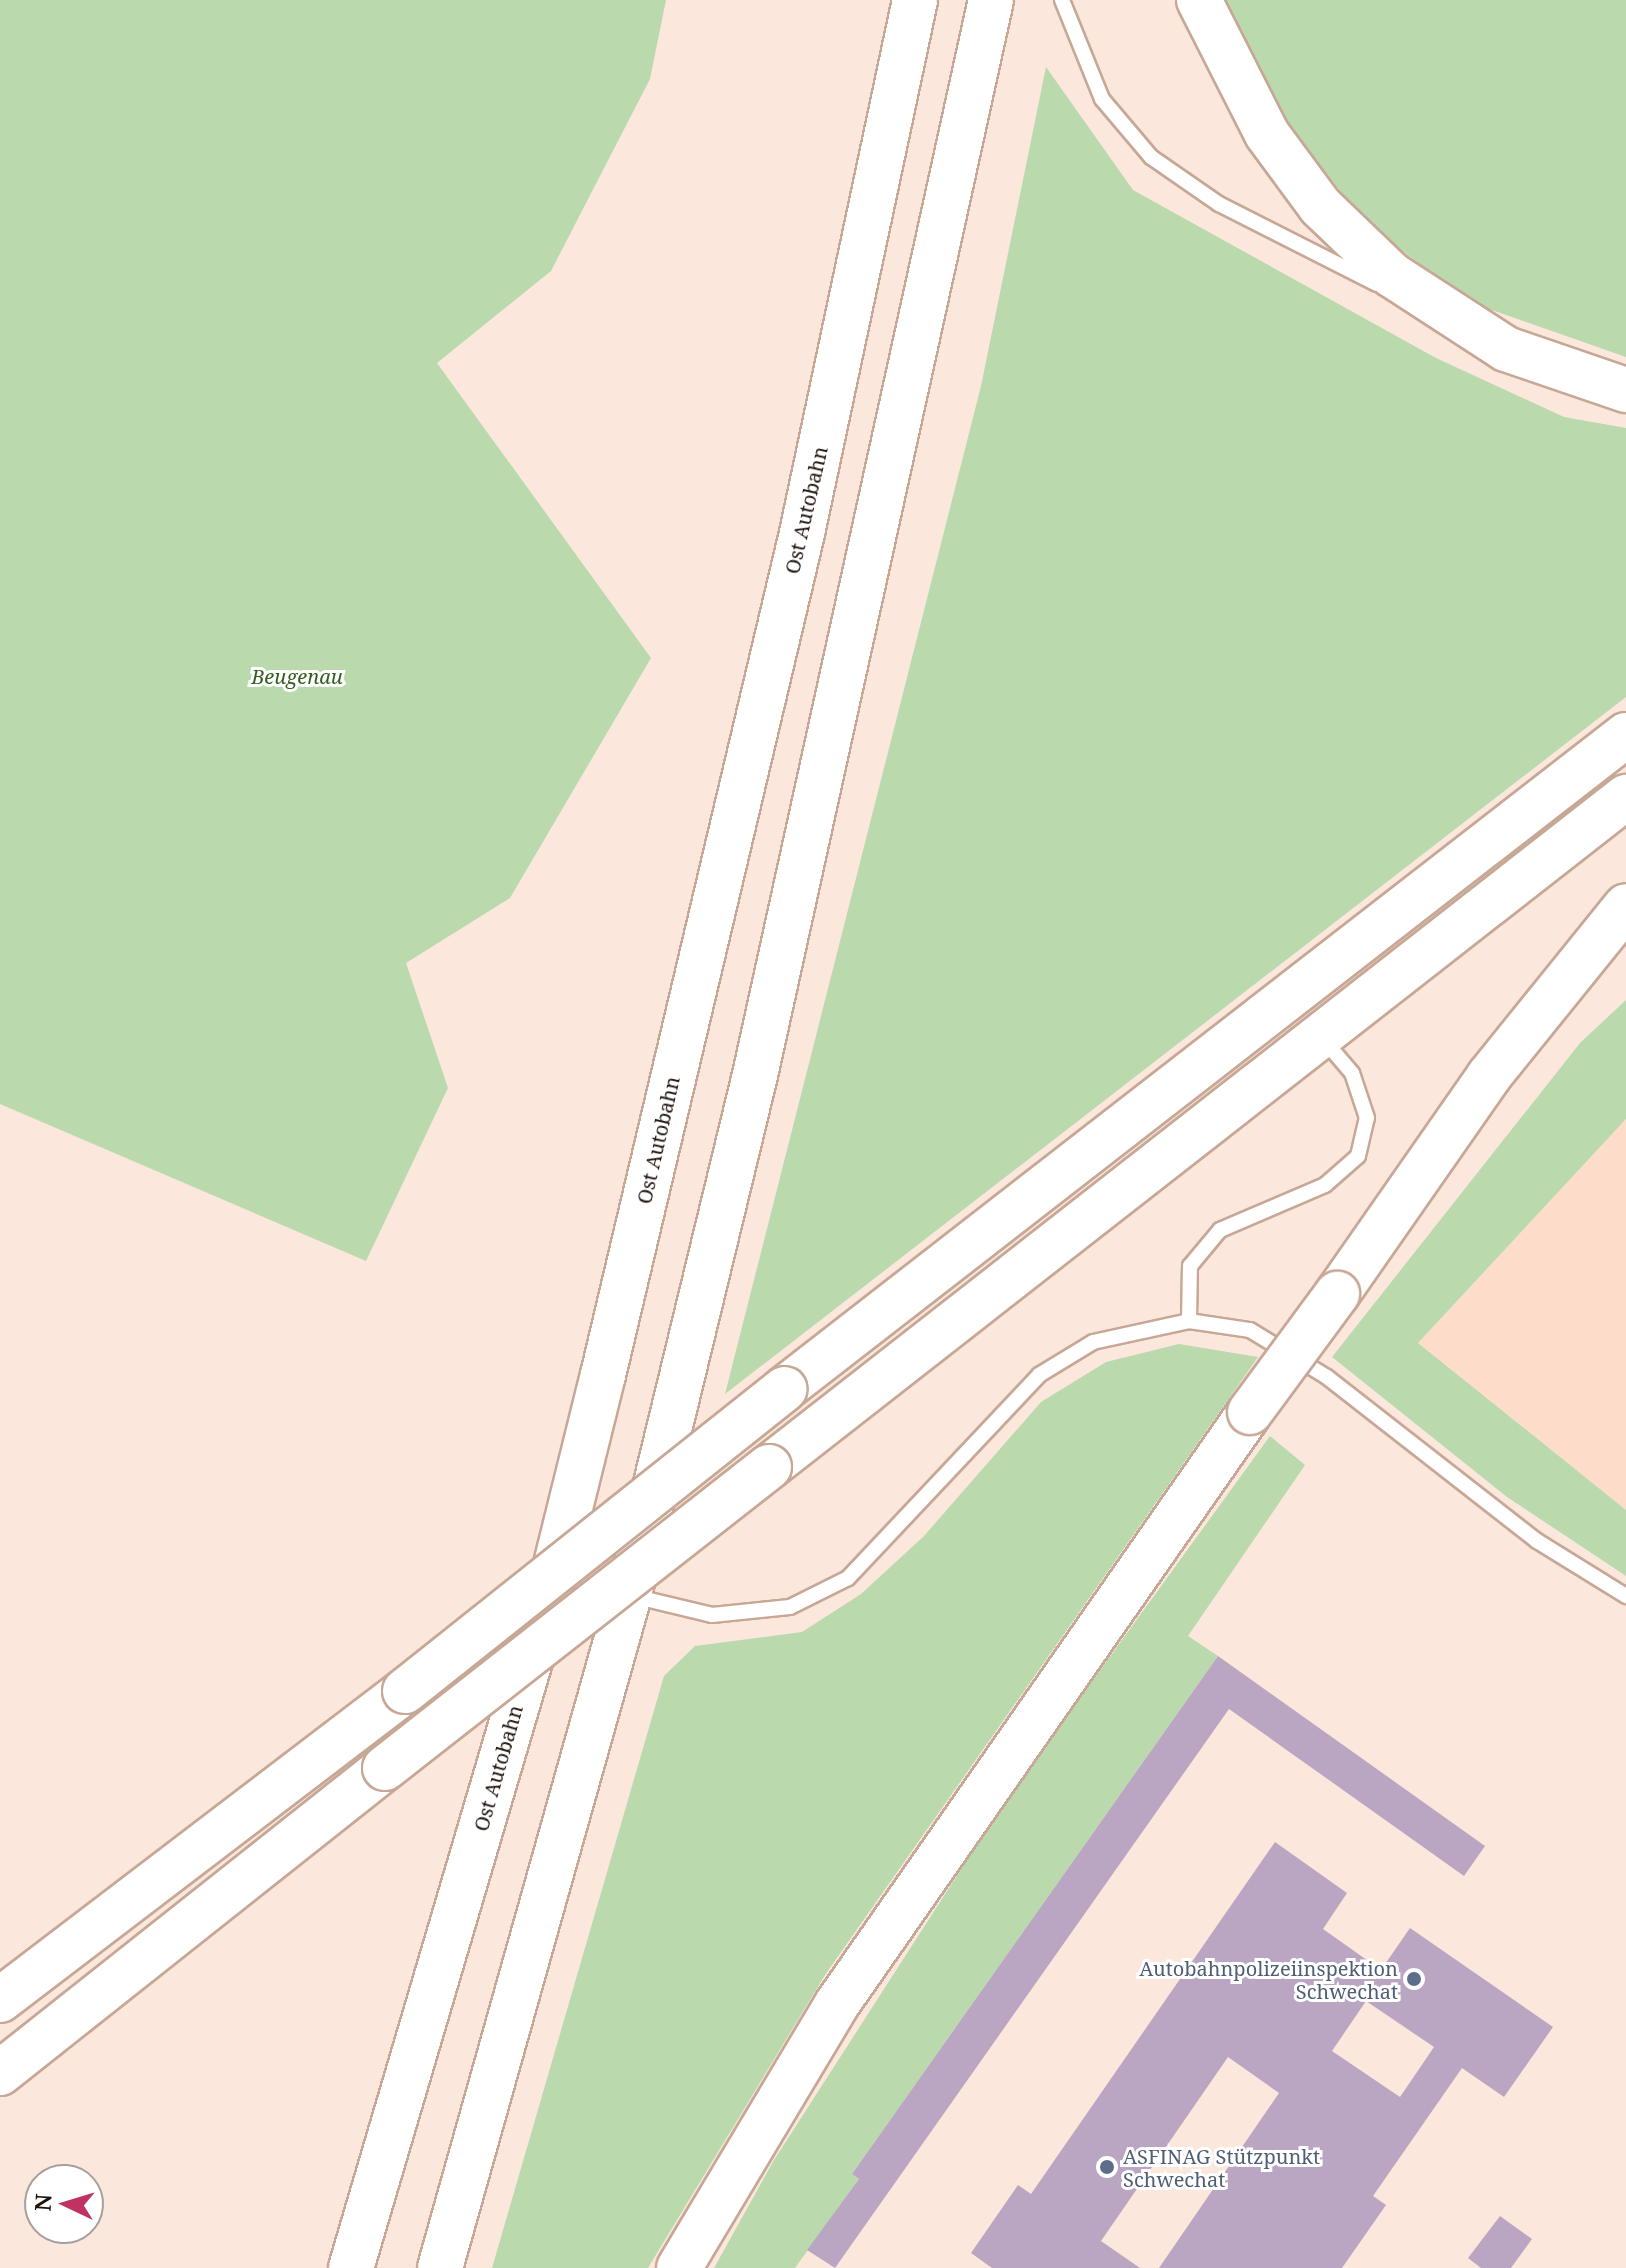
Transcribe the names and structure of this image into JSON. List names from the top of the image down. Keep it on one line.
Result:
{"streets":{"highway":["Ost Autobahn"]},"parks":["Beugenau"],"places":["Autobahnpolizeiinspektion Schwechat","ASFINAG Stützpunkt Schwechat"],"north":"left"}
